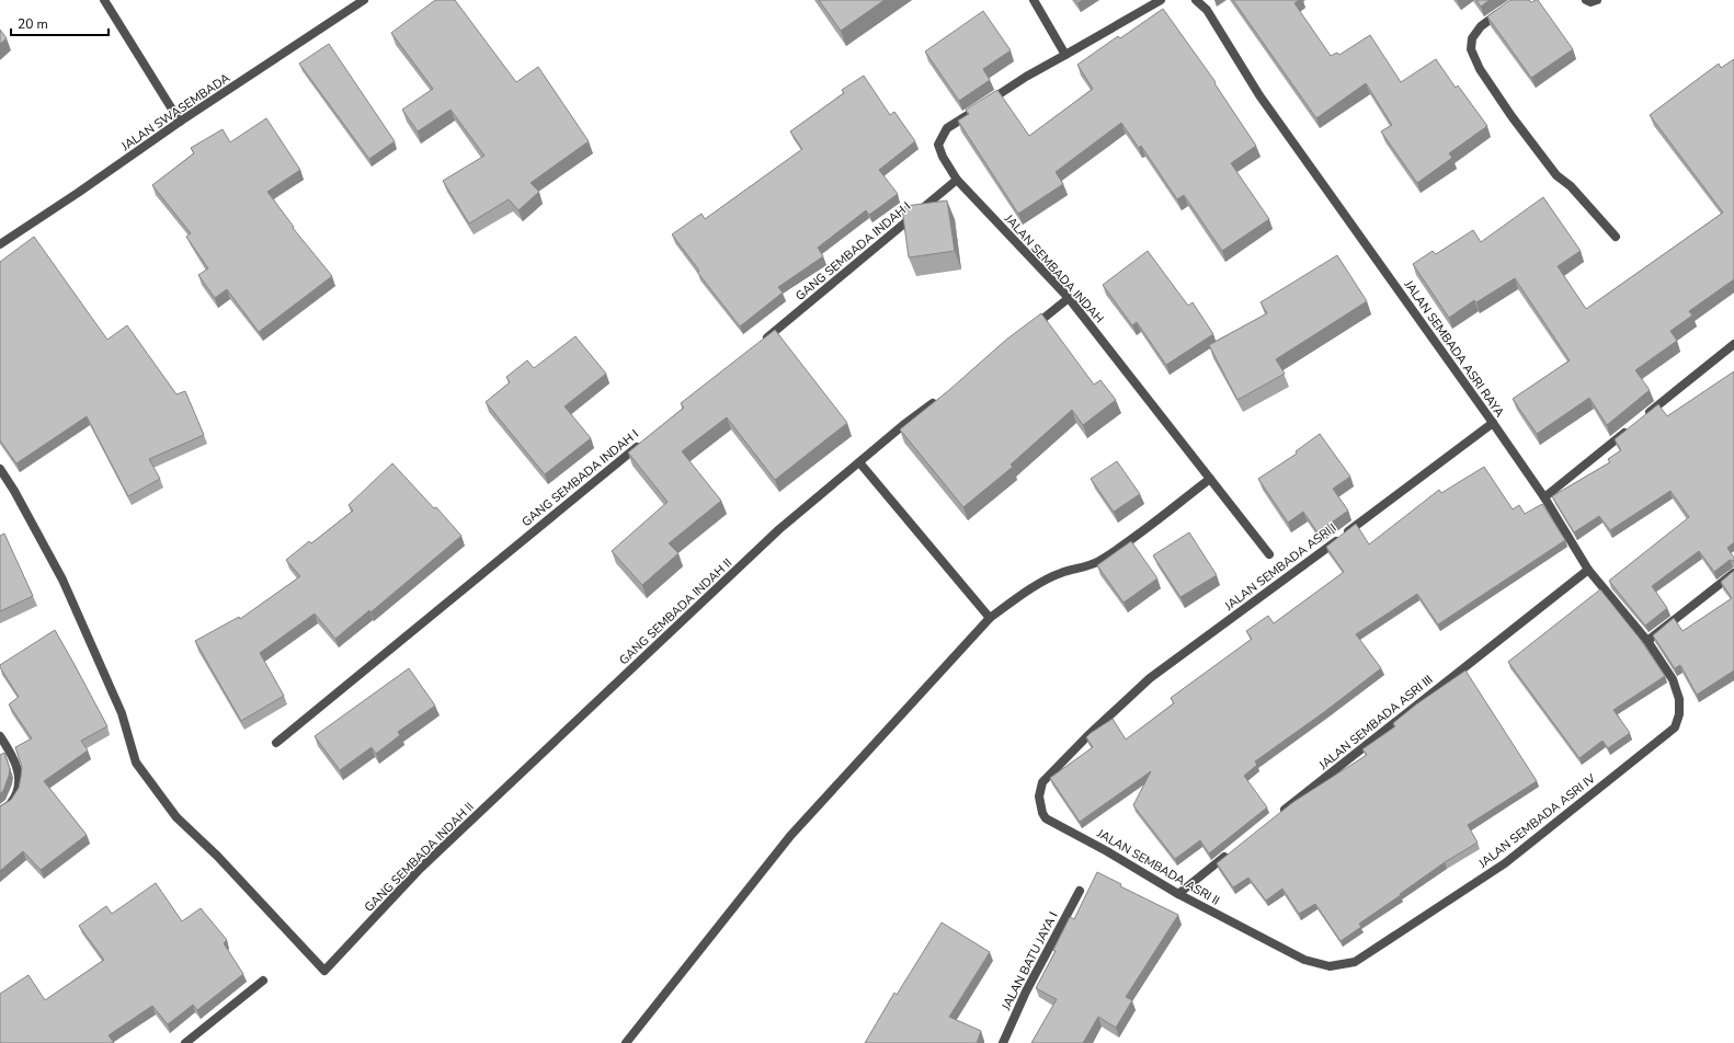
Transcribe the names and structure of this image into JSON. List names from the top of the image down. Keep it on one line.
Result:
{"streets":{"street":["JALAN SWASEMBADA","GANG SEMBADA INDAH I","JALAN SEMBADA INDAH","JALAN SEMBADA ASRI RAYA","JALAN SEMBADA ASRI I","GANG SEMBADA INDAH II","JALAN SEMBADA ASRI III","JALAN SEMBADA ASRI IV","JALAN SEMBADA ASRI II","JALAN BATU JAYA I"]},"crossings":[["GANG SEMBADA INDAH I","JALAN SEMBADA INDAH"],["JALAN SEMBADA ASRI RAYA","JALAN SEMBADA ASRI I"],["JALAN SEMBADA ASRI RAYA","JALAN SEMBADA ASRI III"],["JALAN SEMBADA ASRI RAYA","JALAN SEMBADA ASRI IV"],["JALAN SEMBADA ASRI I","JALAN SEMBADA ASRI II"],["JALAN SEMBADA ASRI IV","JALAN SEMBADA ASRI II"]],"scale_bar":"20 m"}
